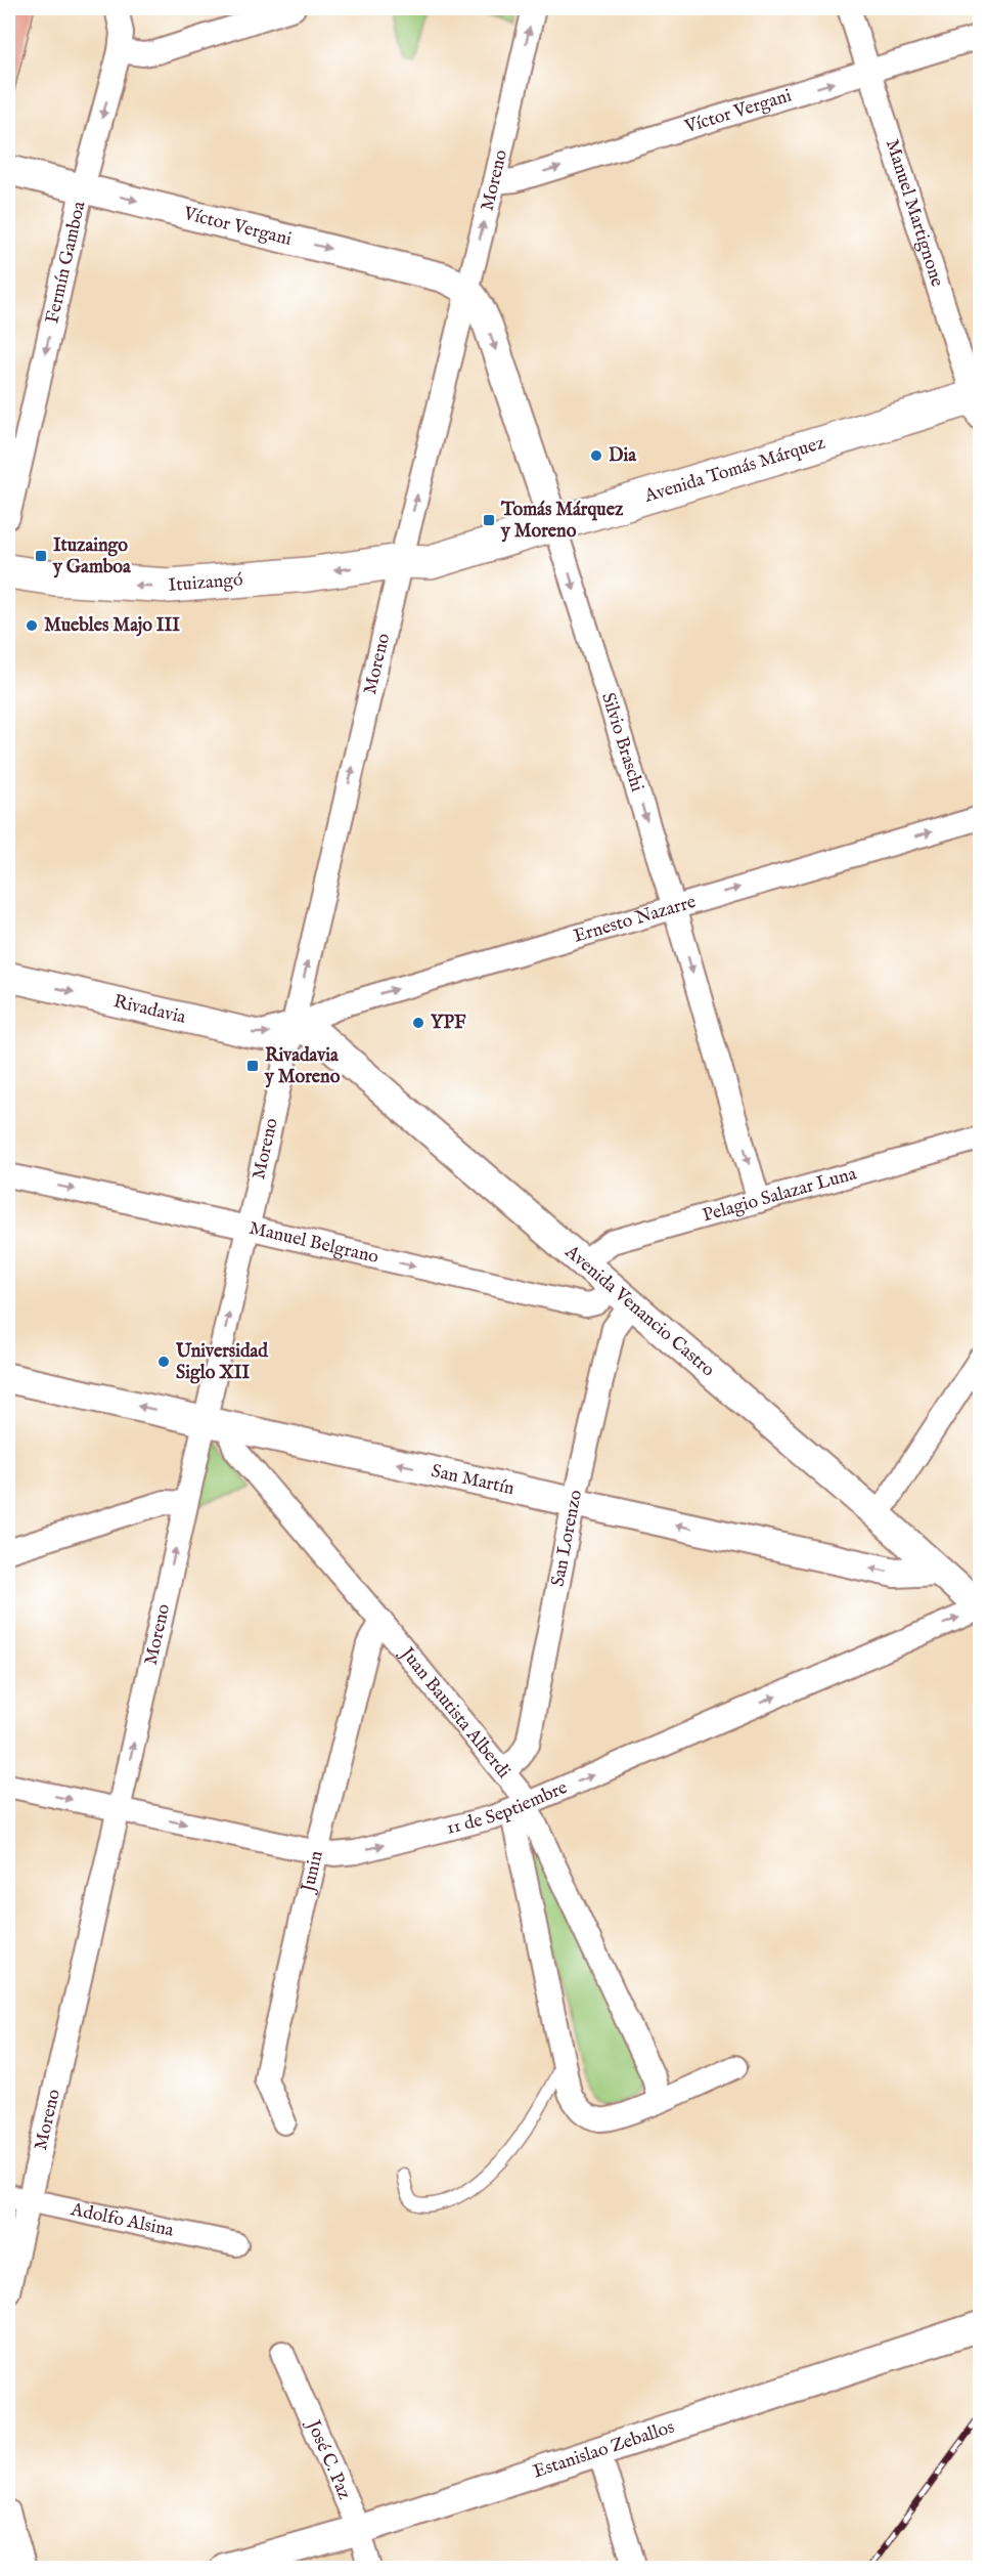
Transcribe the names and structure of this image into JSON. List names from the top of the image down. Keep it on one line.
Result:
{"streets":{"main road":["Avenida Tomás Márquez","Ituizangó"],"street":["Víctor Vergani","Moreno","Manuel Martignone","Fermín Gamboa","Silvio Braschi","Ernesto Nazarre","Rivadavia","Pelagio Salazar Luna","Manuel Belgrano","Avenida Venancio Castro","San Martín","San Lorenzo","Juan Bautista Alberdi","11 de Septiembre","Junin","Adolfo Alsina","Estanislao Zeballos","José C. Paz"]},"crossings":[["Víctor Vergani","Moreno"],["Víctor Vergani","Manuel Martignone"],["Víctor Vergani","Fermín Gamboa"],["Víctor Vergani","Silvio Braschi"],["Moreno","Avenida Tomás Márquez"],["Moreno","Ituizangó"],["Moreno","Silvio Braschi"],["Moreno","Ernesto Nazarre"],["Moreno","Rivadavia"],["Moreno","Manuel Belgrano"],["Moreno","Avenida Venancio Castro"],["Moreno","San Martín"],["Moreno","11 de Septiembre"],["Moreno","Adolfo Alsina"],["Manuel Martignone","Avenida Tomás Márquez"],["Avenida Tomás Márquez","Ituizangó"],["Avenida Tomás Márquez","Silvio Braschi"],["Silvio Braschi","Ernesto Nazarre"],["Silvio Braschi","Pelagio Salazar Luna"],["Ernesto Nazarre","Rivadavia"],["Ernesto Nazarre","Avenida Venancio Castro"],["Rivadavia","Avenida Venancio Castro"],["Pelagio Salazar Luna","Avenida Venancio Castro"],["Manuel Belgrano","Avenida Venancio Castro"],["Manuel Belgrano","San Lorenzo"],["Avenida Venancio Castro","San Martín"],["Avenida Venancio Castro","San Lorenzo"],["Avenida Venancio Castro","11 de Septiembre"],["San Martín","San Lorenzo"],["San Martín","Juan Bautista Alberdi"],["San Lorenzo","Juan Bautista Alberdi"],["Juan Bautista Alberdi","11 de Septiembre"],["Juan Bautista Alberdi","Junin"],["11 de Septiembre","Junin"],["Estanislao Zeballos","José C. Paz"]],"one_way":["Víctor Vergani","Moreno","Fermín Gamboa","Ituizangó","Silvio Braschi","Ernesto Nazarre","Rivadavia","Manuel Belgrano","San Martín","11 de Septiembre"],"places":{"other":["Dia","Muebles Majo III","YPF","Universidad Siglo XII"],"transit":["Tomás Márquez y Moreno","Ituzaingo y Gamboa","Rivadavia y Moreno"]}}
